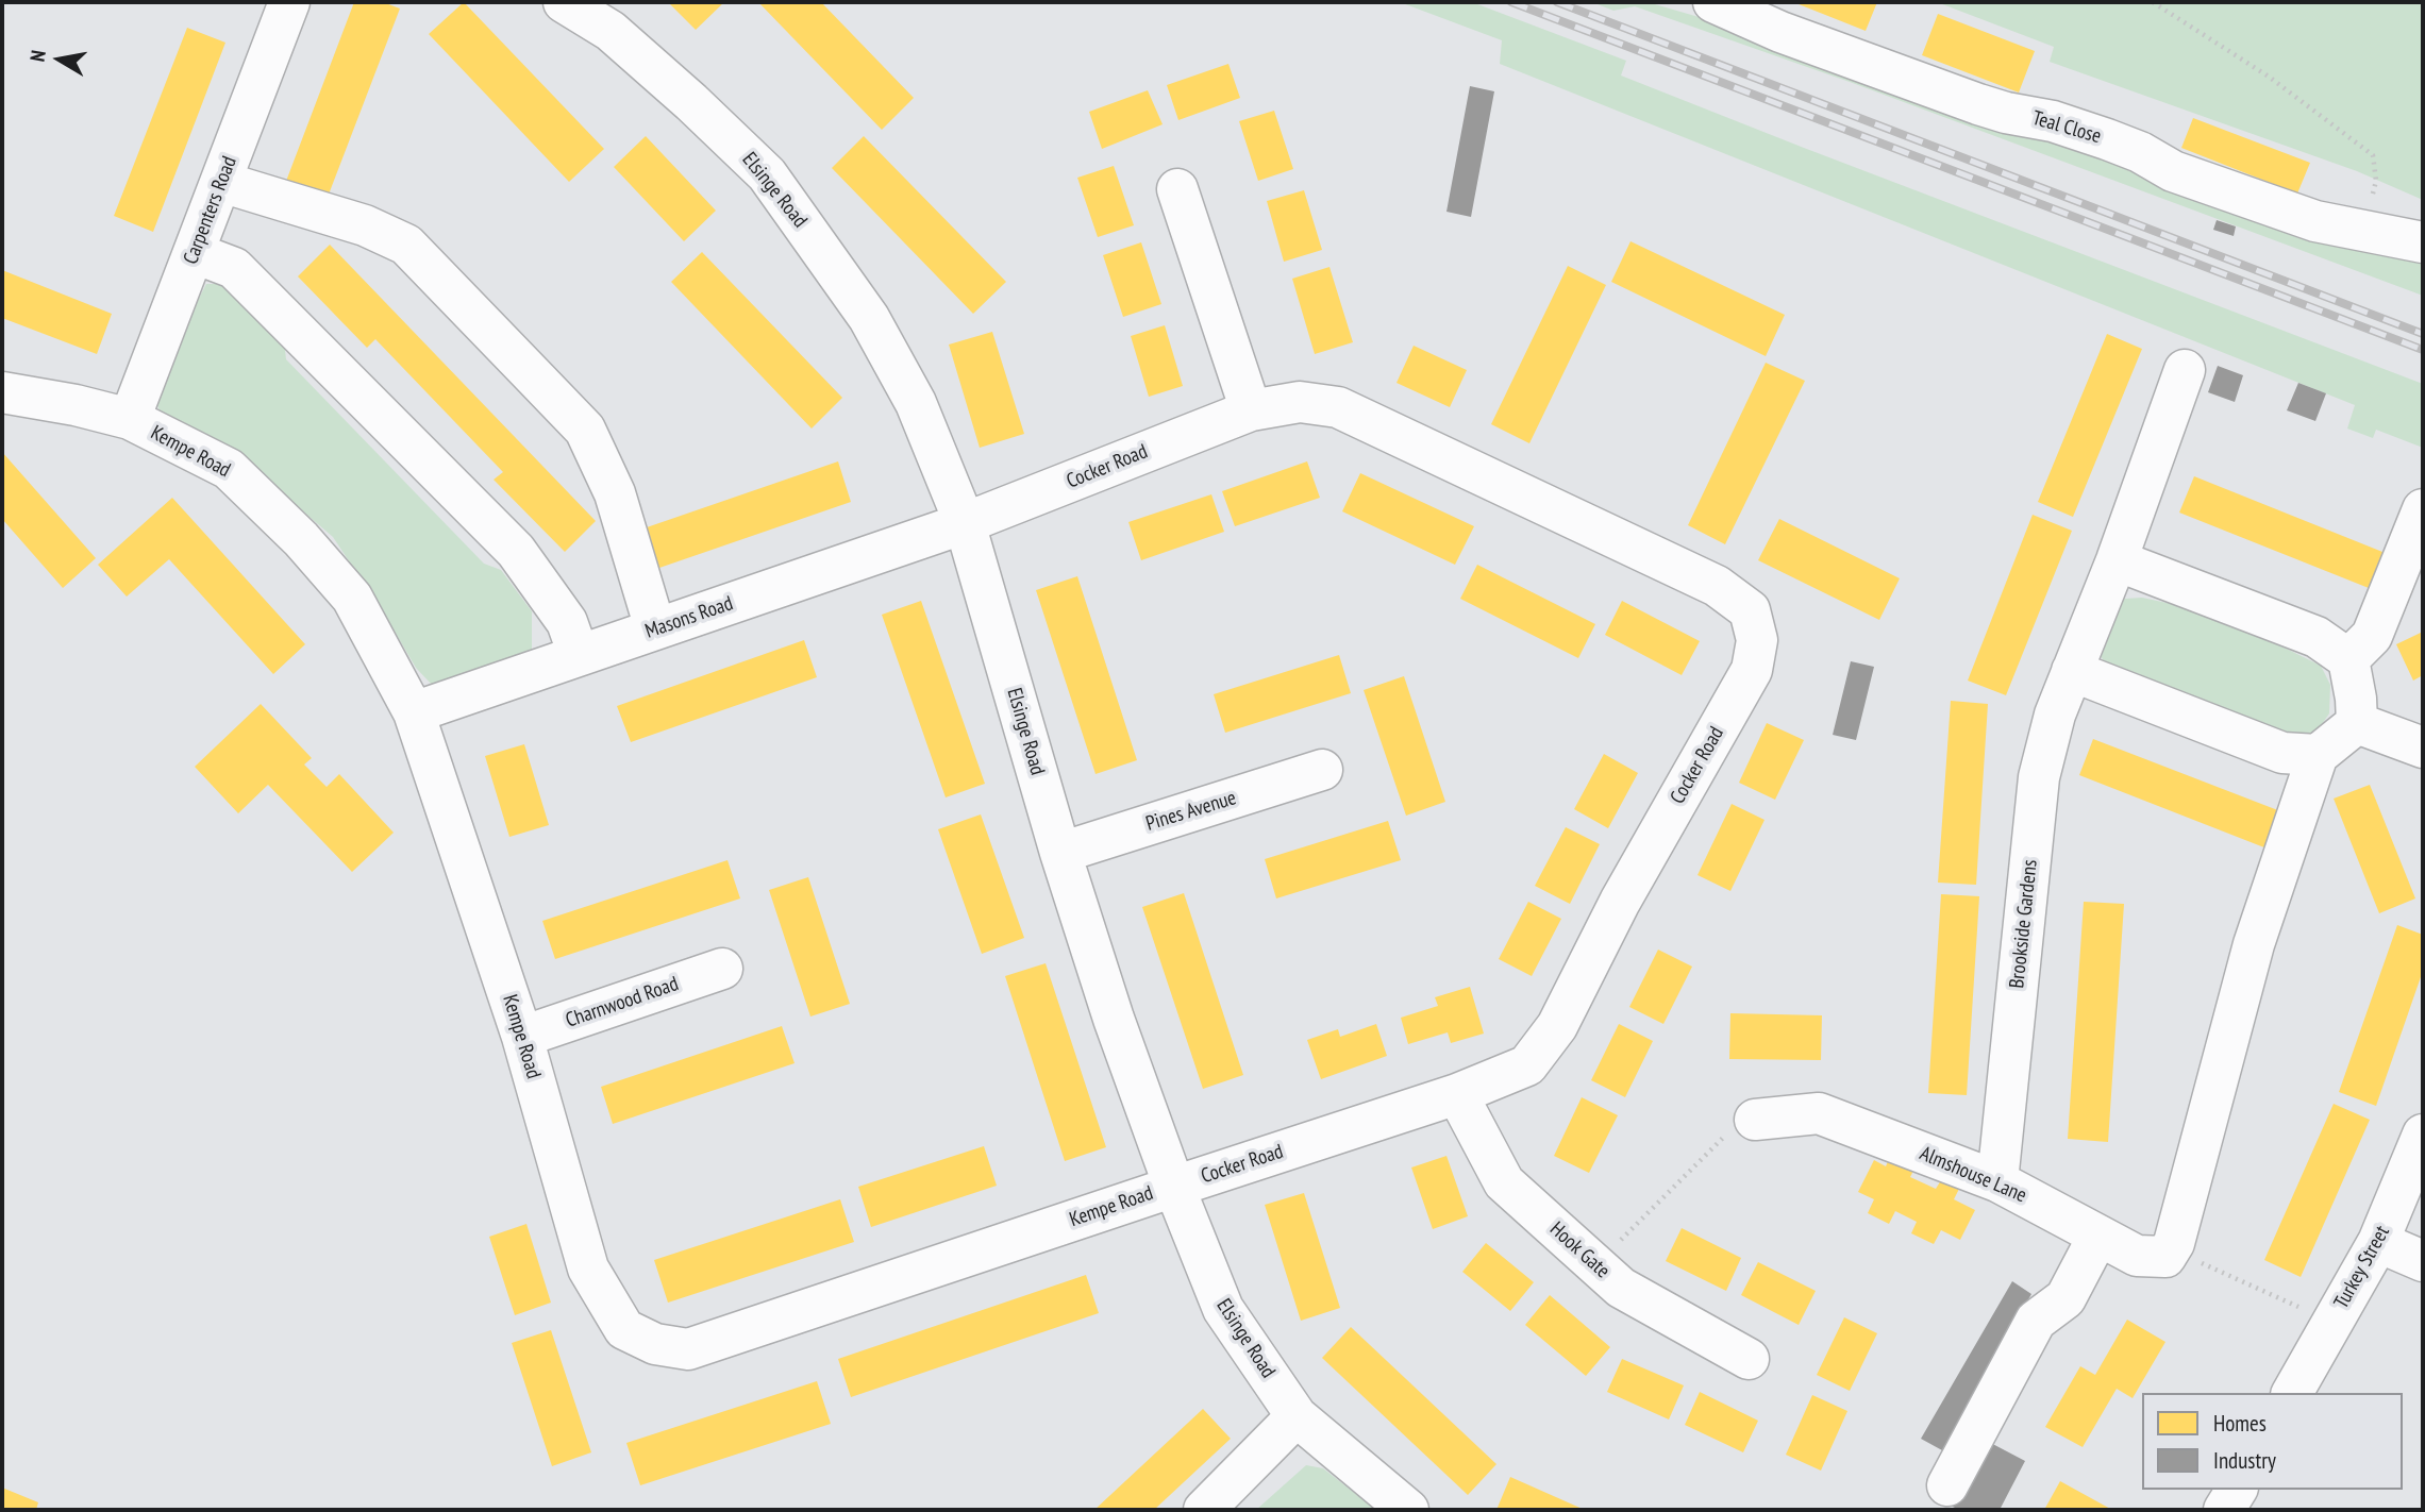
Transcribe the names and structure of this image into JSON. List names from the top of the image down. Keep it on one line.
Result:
{"streets":{"street":["Teal Close","Elsinge Road","Carpenters Road","Kempe Road","Cocker Road","Masons Road","Pines Avenue","Brookside Gardens","Charnwood Road","Almshouse Lane","Hook Gate","Turkey Street"]},"crossings":[["Elsinge Road","Kempe Road"],["Elsinge Road","Cocker Road"],["Elsinge Road","Masons Road"],["Elsinge Road","Pines Avenue"],["Carpenters Road","Kempe Road"],["Kempe Road","Cocker Road"],["Kempe Road","Masons Road"],["Kempe Road","Charnwood Road"],["Cocker Road","Masons Road"],["Cocker Road","Hook Gate"],["Brookside Gardens","Almshouse Lane"]],"legend":["Homes","Industry"],"north":"left"}
